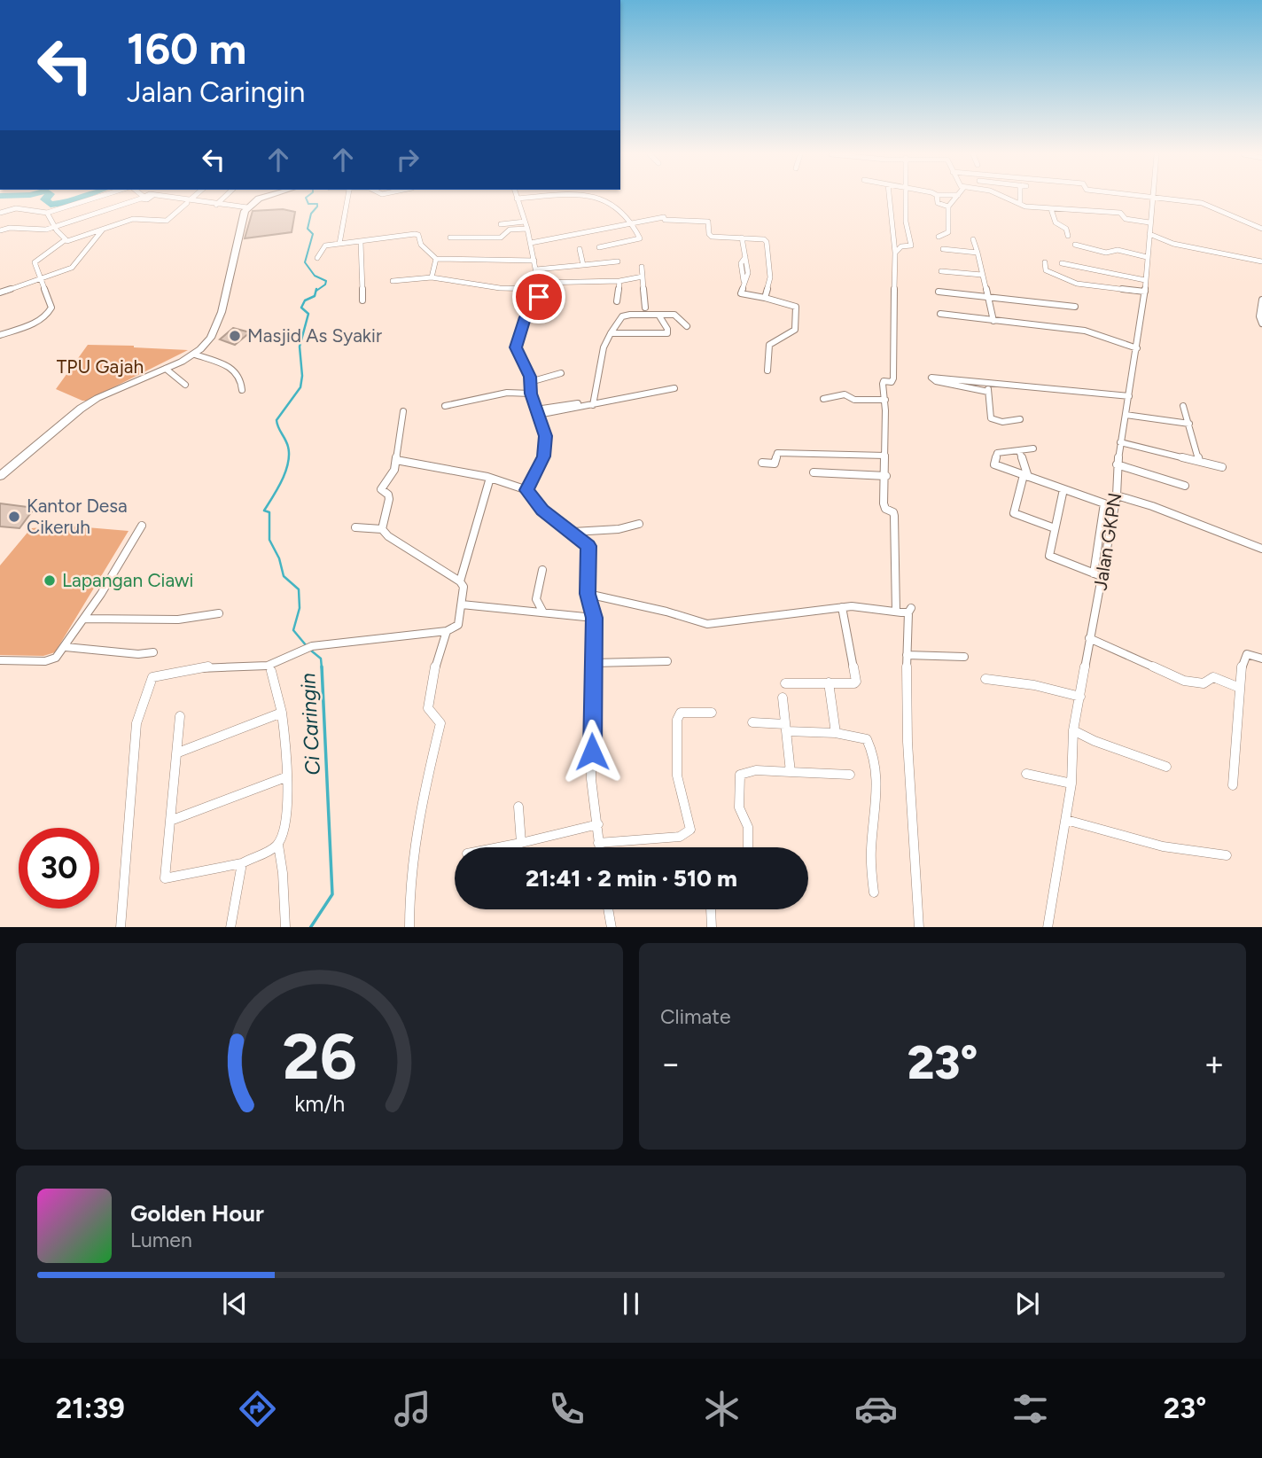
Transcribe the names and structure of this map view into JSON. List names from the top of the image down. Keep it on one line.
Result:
{"streets":{"street":["Jalan GKPN"]},"water":["Ci Caringin"],"parks":["TPU Gajah"],"places":["Masjid As Syakir","Kantor Desa Cikeruh","Lapangan Ciawi"],"page":{"turn":["160 m","Jalan Caringin"],"limit":"30","trip":"21:41 · 2 min · 510 m","tile":"Climate","heat":["−","23°","+"],"song":["Golden Hour","Lumen"],"tabs":["21:39","23°"],"gauge":["26","km/h"]}}
